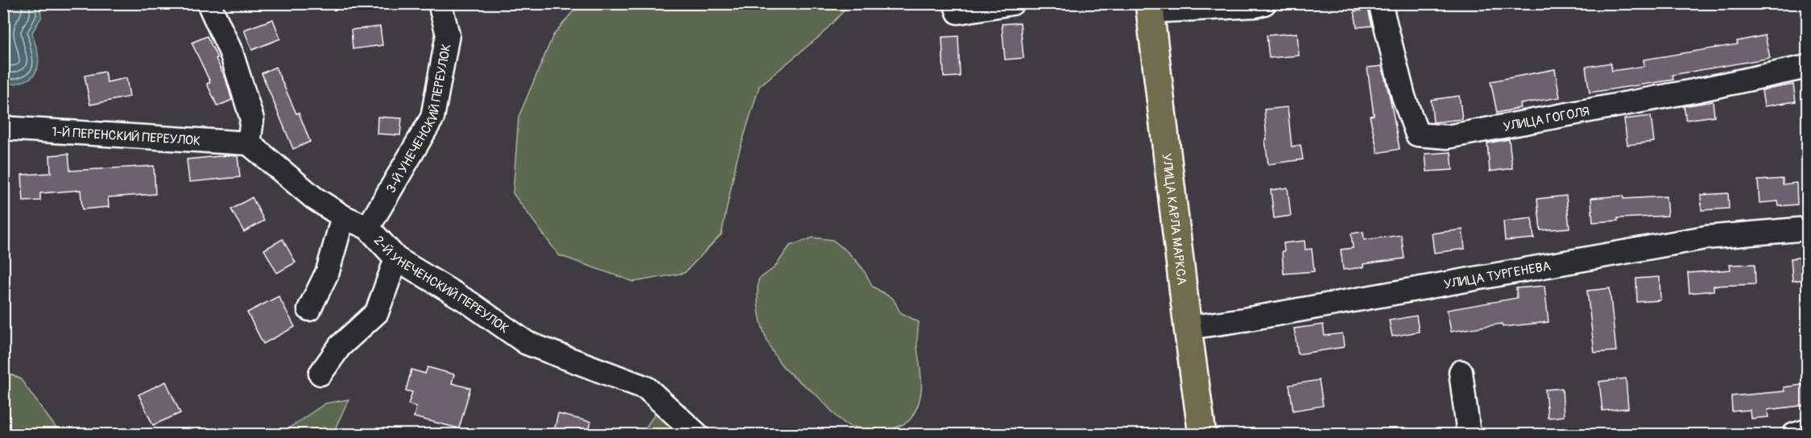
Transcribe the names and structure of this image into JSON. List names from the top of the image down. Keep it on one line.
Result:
{"streets":{"main road":["УЛИЦА КАРЛА МАРКСА"],"street":["3-Й УНЕЧЕНСКИЙ ПЕРЕУЛОК","УЛИЦА ГОГОЛЯ","1-Й ПЕРЕНСКИЙ ПЕРЕУЛОК","УЛИЦА ТУРГЕНЕВА","2-Й УНЕЧЕНСКИЙ ПЕРЕУЛОК"]},"crossings":[["3-Й УНЕЧЕНСКИЙ ПЕРЕУЛОК","2-Й УНЕЧЕНСКИЙ ПЕРЕУЛОК"],["1-Й ПЕРЕНСКИЙ ПЕРЕУЛОК","2-Й УНЕЧЕНСКИЙ ПЕРЕУЛОК"],["УЛИЦА КАРЛА МАРКСА","УЛИЦА ТУРГЕНЕВА"]]}
